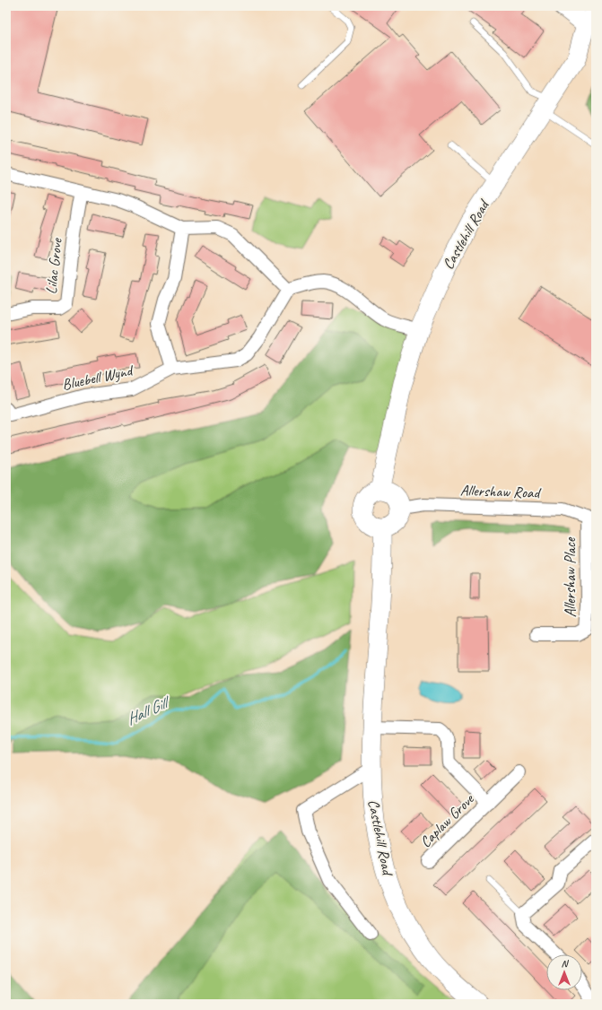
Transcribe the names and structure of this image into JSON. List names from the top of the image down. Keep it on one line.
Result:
{"streets":{"main road":["Castlehill Road"],"street":["Lilac Grove","Bluebell Wynd","Allershaw Road","Allershaw Place","Caplaw Grove"]},"crossings":[["Castlehill Road","Allershaw Road"],["Castlehill Road","Caplaw Grove"],["Allershaw Road","Allershaw Place"]],"water":["Hall Gill"],"north":"top"}
